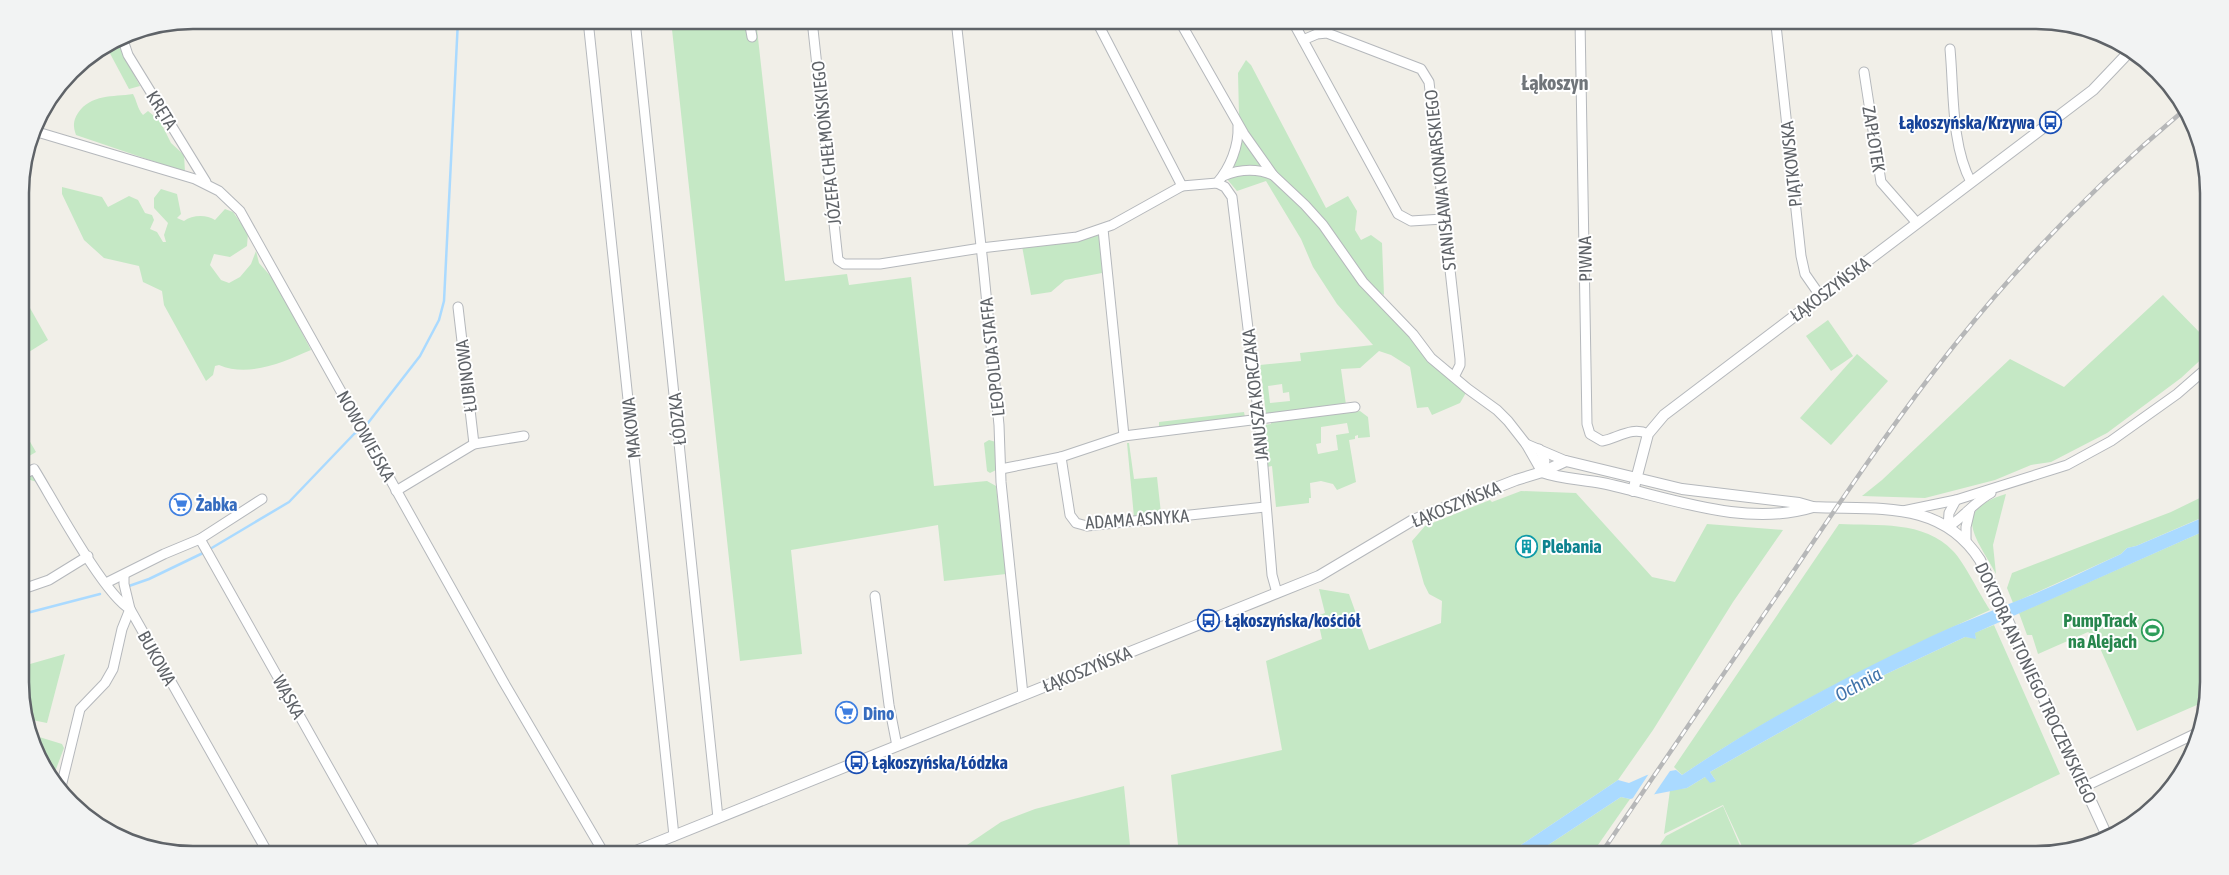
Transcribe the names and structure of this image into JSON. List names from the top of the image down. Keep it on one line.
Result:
{"streets":{"street":["KRĘTA","ZAPŁOTEK","JÓZEFA CHEŁMOŃSKIEGO","PIĄTKOWSKA","STANISŁAWA KONARSKIEGO","PIWNA","ŁĄKOSZYŃSKA","LEOPOLDA STAFFA","ŁUBINOWA","JANUSZA KORCZAKA","ŁÓDZKA","MAKOWA","NOWOWIEJSKA","ADAMA ASNYKA","BUKOWA","DOKTORA ANTONIEGO TROCZEWSKIEGO","WĄSKA"]},"crossings":[["KRĘTA","NOWOWIEJSKA"],["ZAPŁOTEK","ŁĄKOSZYŃSKA"],["JÓZEFA CHEŁMOŃSKIEGO","LEOPOLDA STAFFA"],["PIĄTKOWSKA","ŁĄKOSZYŃSKA"],["PIWNA","ŁĄKOSZYŃSKA"],["ŁĄKOSZYŃSKA","LEOPOLDA STAFFA"],["ŁĄKOSZYŃSKA","JANUSZA KORCZAKA"],["ŁĄKOSZYŃSKA","ŁÓDZKA"],["ŁĄKOSZYŃSKA","MAKOWA"],["JANUSZA KORCZAKA","ADAMA ASNYKA"]],"districts":["Łąkoszyn"],"water":["Ochnia"],"places":{"bus stop":["Łąkoszyńska/Krzywa","Łąkoszyńska/kościół","Łąkoszyńska/Łódzka"],"supermarket":["Żabka","Dino"],"building":["Plebania"],"sports":["PumpTrack na Alejach"]}}
